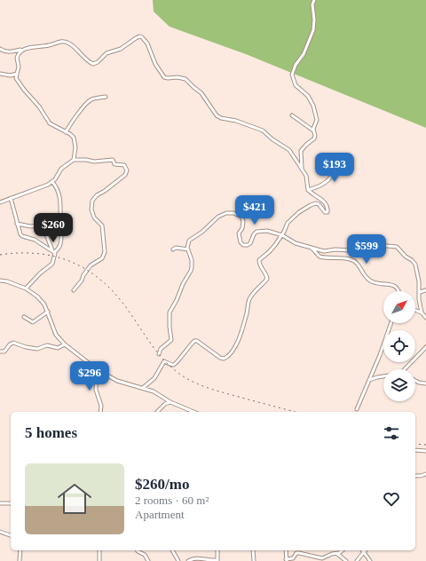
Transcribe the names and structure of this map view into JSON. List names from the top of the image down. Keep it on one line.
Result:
{"north":"top right","page":{"price":["$193","$421","$260","$599","$296"],"heading":"5 homes","list":[{"name":"$260/mo","note":"2 rooms · 60 m² · Apartment"}]}}
